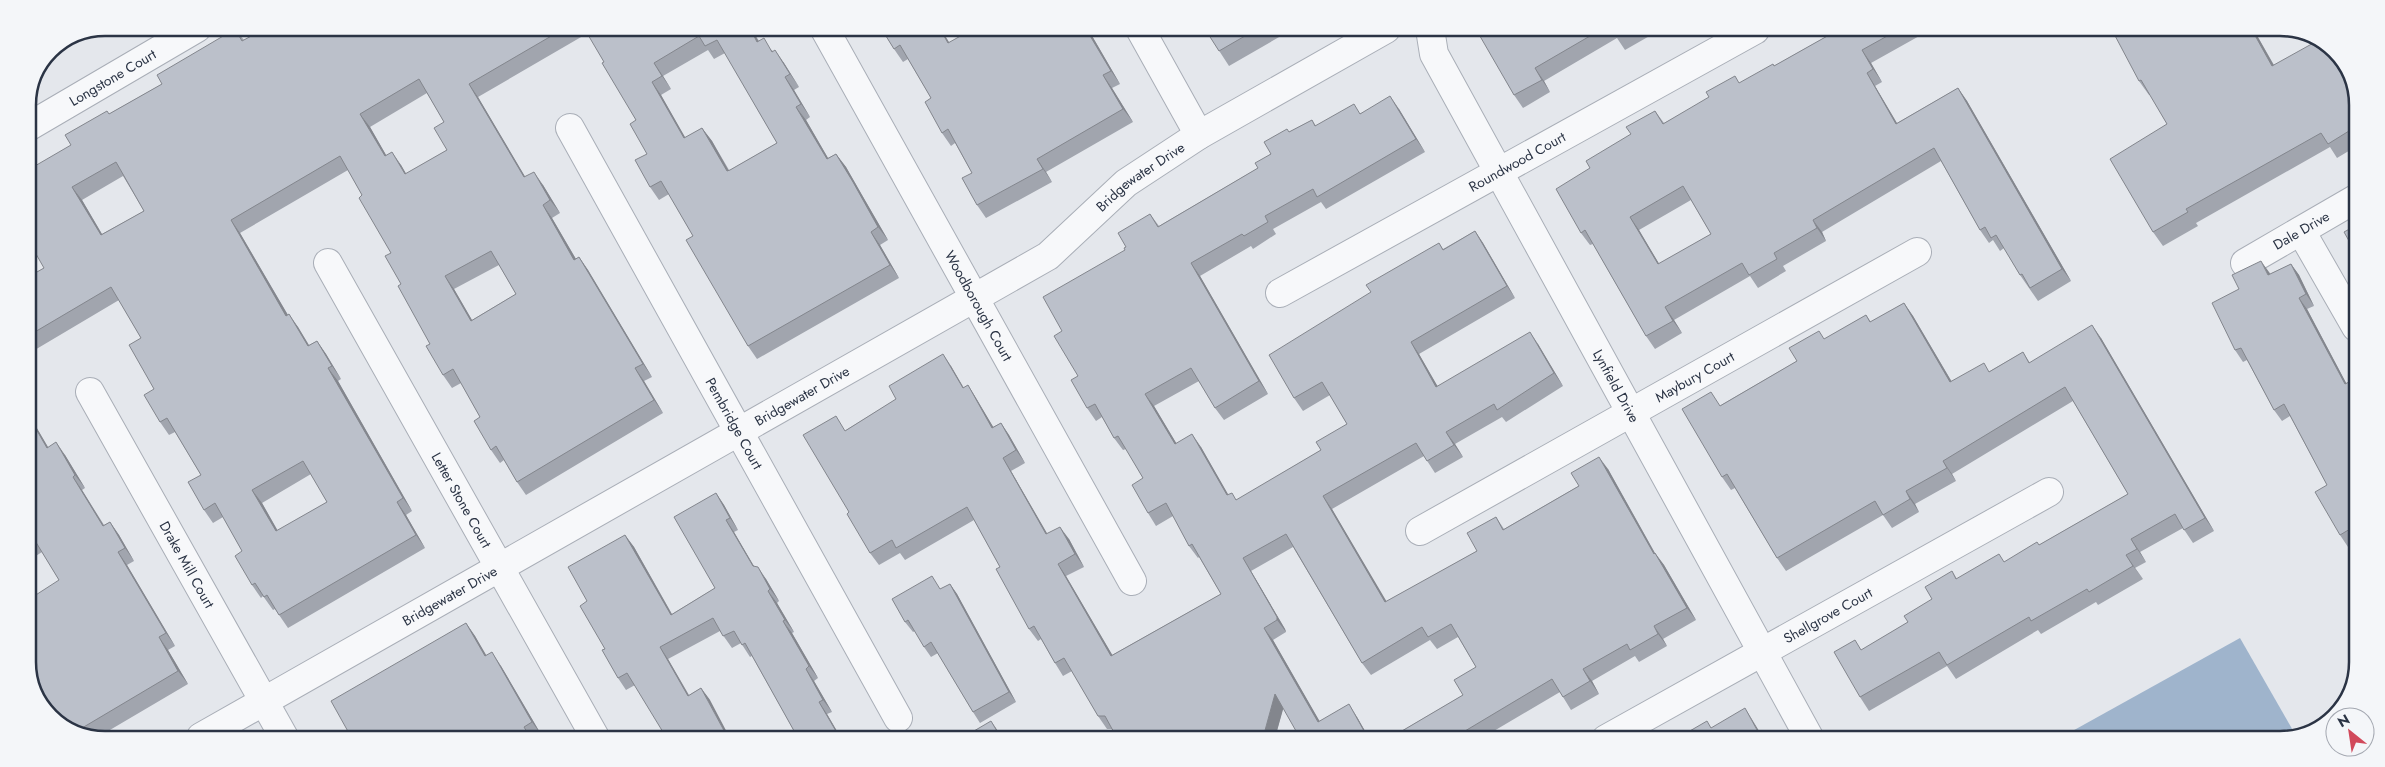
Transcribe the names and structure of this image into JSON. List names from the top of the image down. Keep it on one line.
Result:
{"streets":{"street":["Longstone Court","Roundwood Court","Bridgewater Drive","Dale Drive","Woodborough Court","Maybury Court","Lynfield Drive","Pembridge Court","Letter Stone Court","Drake Mill Court","Shellgrove Court"]},"crossings":[["Roundwood Court","Lynfield Drive"],["Bridgewater Drive","Woodborough Court"],["Bridgewater Drive","Pembridge Court"],["Bridgewater Drive","Letter Stone Court"],["Bridgewater Drive","Drake Mill Court"],["Maybury Court","Lynfield Drive"],["Lynfield Drive","Shellgrove Court"]],"north":"top left"}
